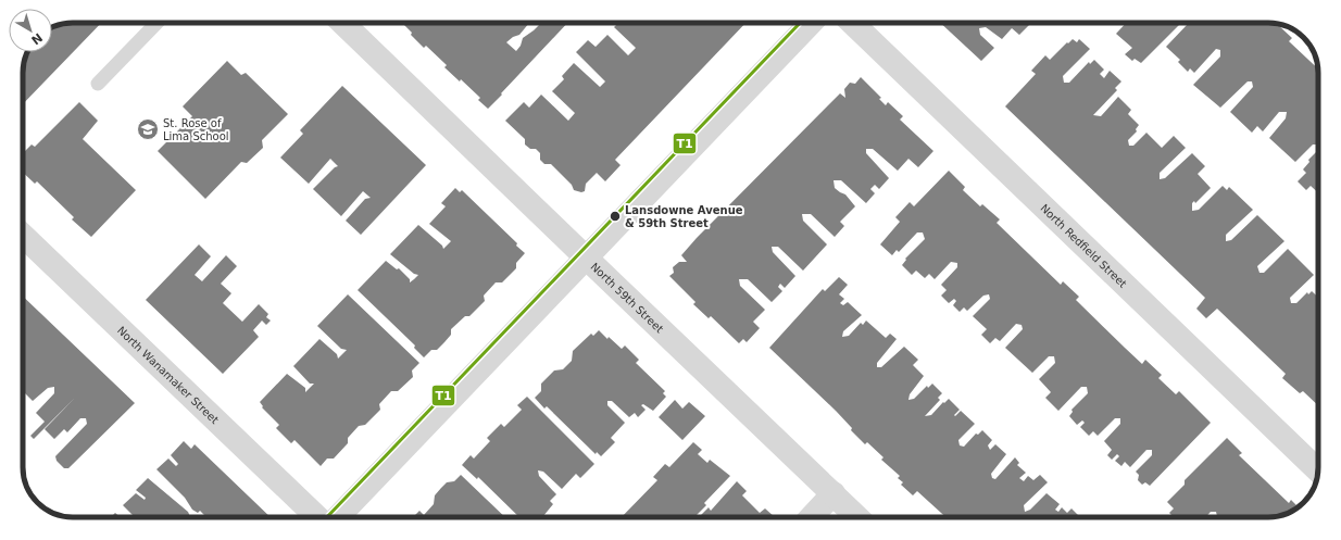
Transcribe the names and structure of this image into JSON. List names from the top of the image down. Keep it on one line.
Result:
{"streets":{"street":["North Redfield Street","North 59th Street","North Wanamaker Street"]},"places":{"school or university":["St. Rose of Lima School"],"other":["Lansdowne Avenue & 59th Street"]},"lines":["transit line T1"],"north":"bottom right"}
